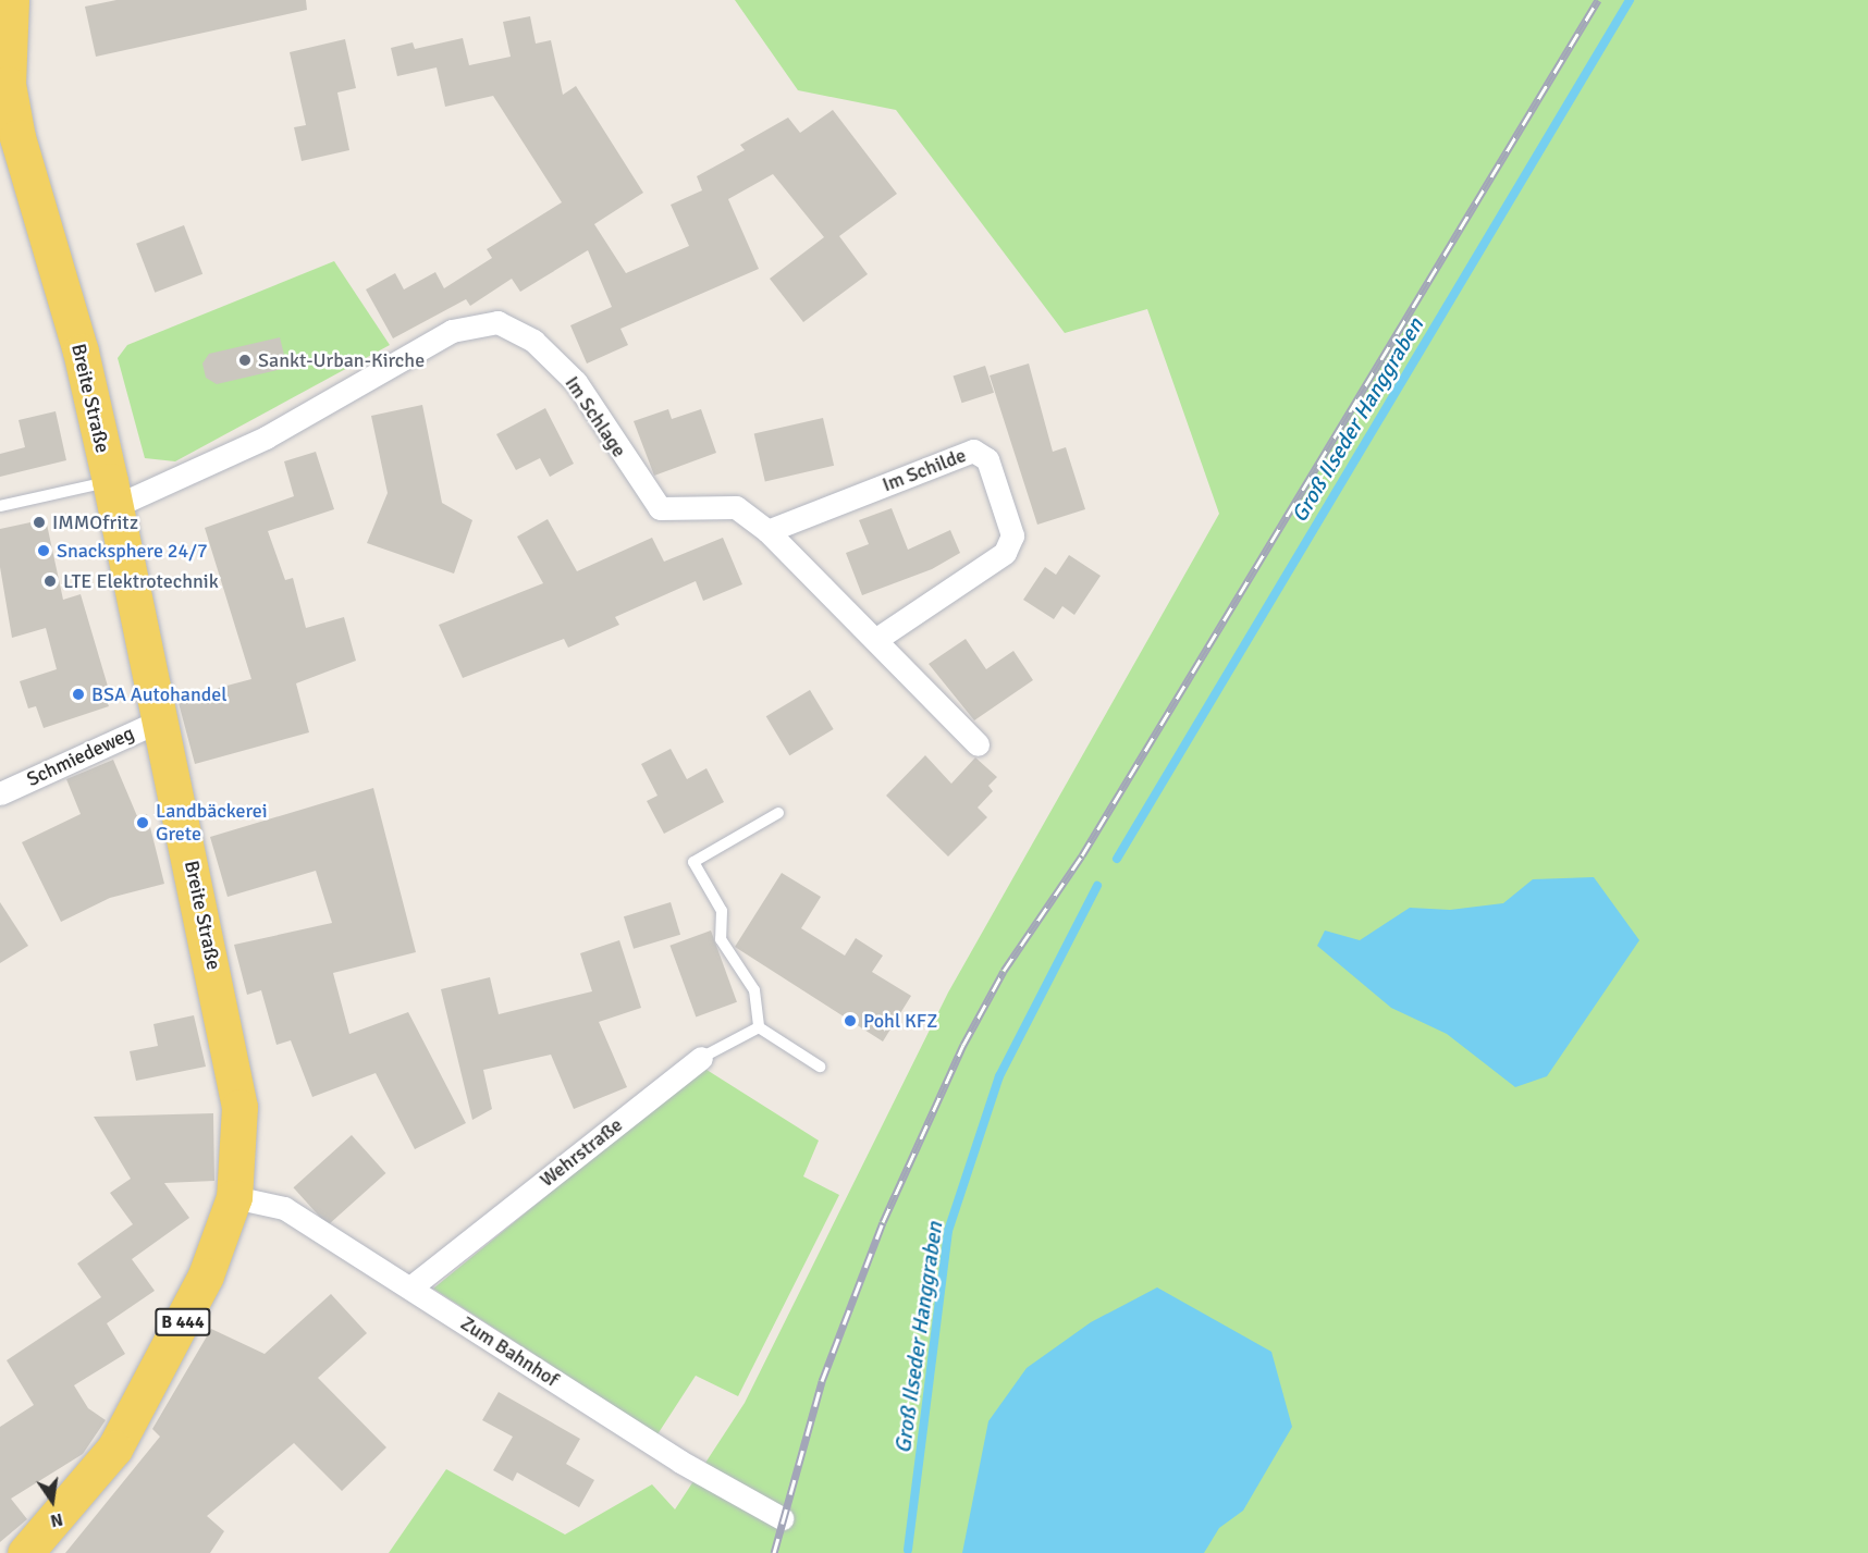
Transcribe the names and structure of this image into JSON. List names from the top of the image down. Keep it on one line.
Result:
{"streets":{"main road":["Breite Straße","B 444"],"street":["Im Schlage","Im Schilde","Schmiedeweg","Wehrstraße","Zum Bahnhof"]},"crossings":[["Breite Straße","Im Schlage"],["Breite Straße","Schmiedeweg"],["Breite Straße","Zum Bahnhof"],["Im Schlage","Im Schilde"],["Wehrstraße","Zum Bahnhof"]],"water":["Groß Ilseder Hanggraben"],"places":["Sankt-Urban-Kirche","IMMOfritz","Snacksphere 24/7","LTE Elektrotechnik","BSA Autohandel","Landbäckerei Grete","Pohl KFZ"],"north":"bottom"}
